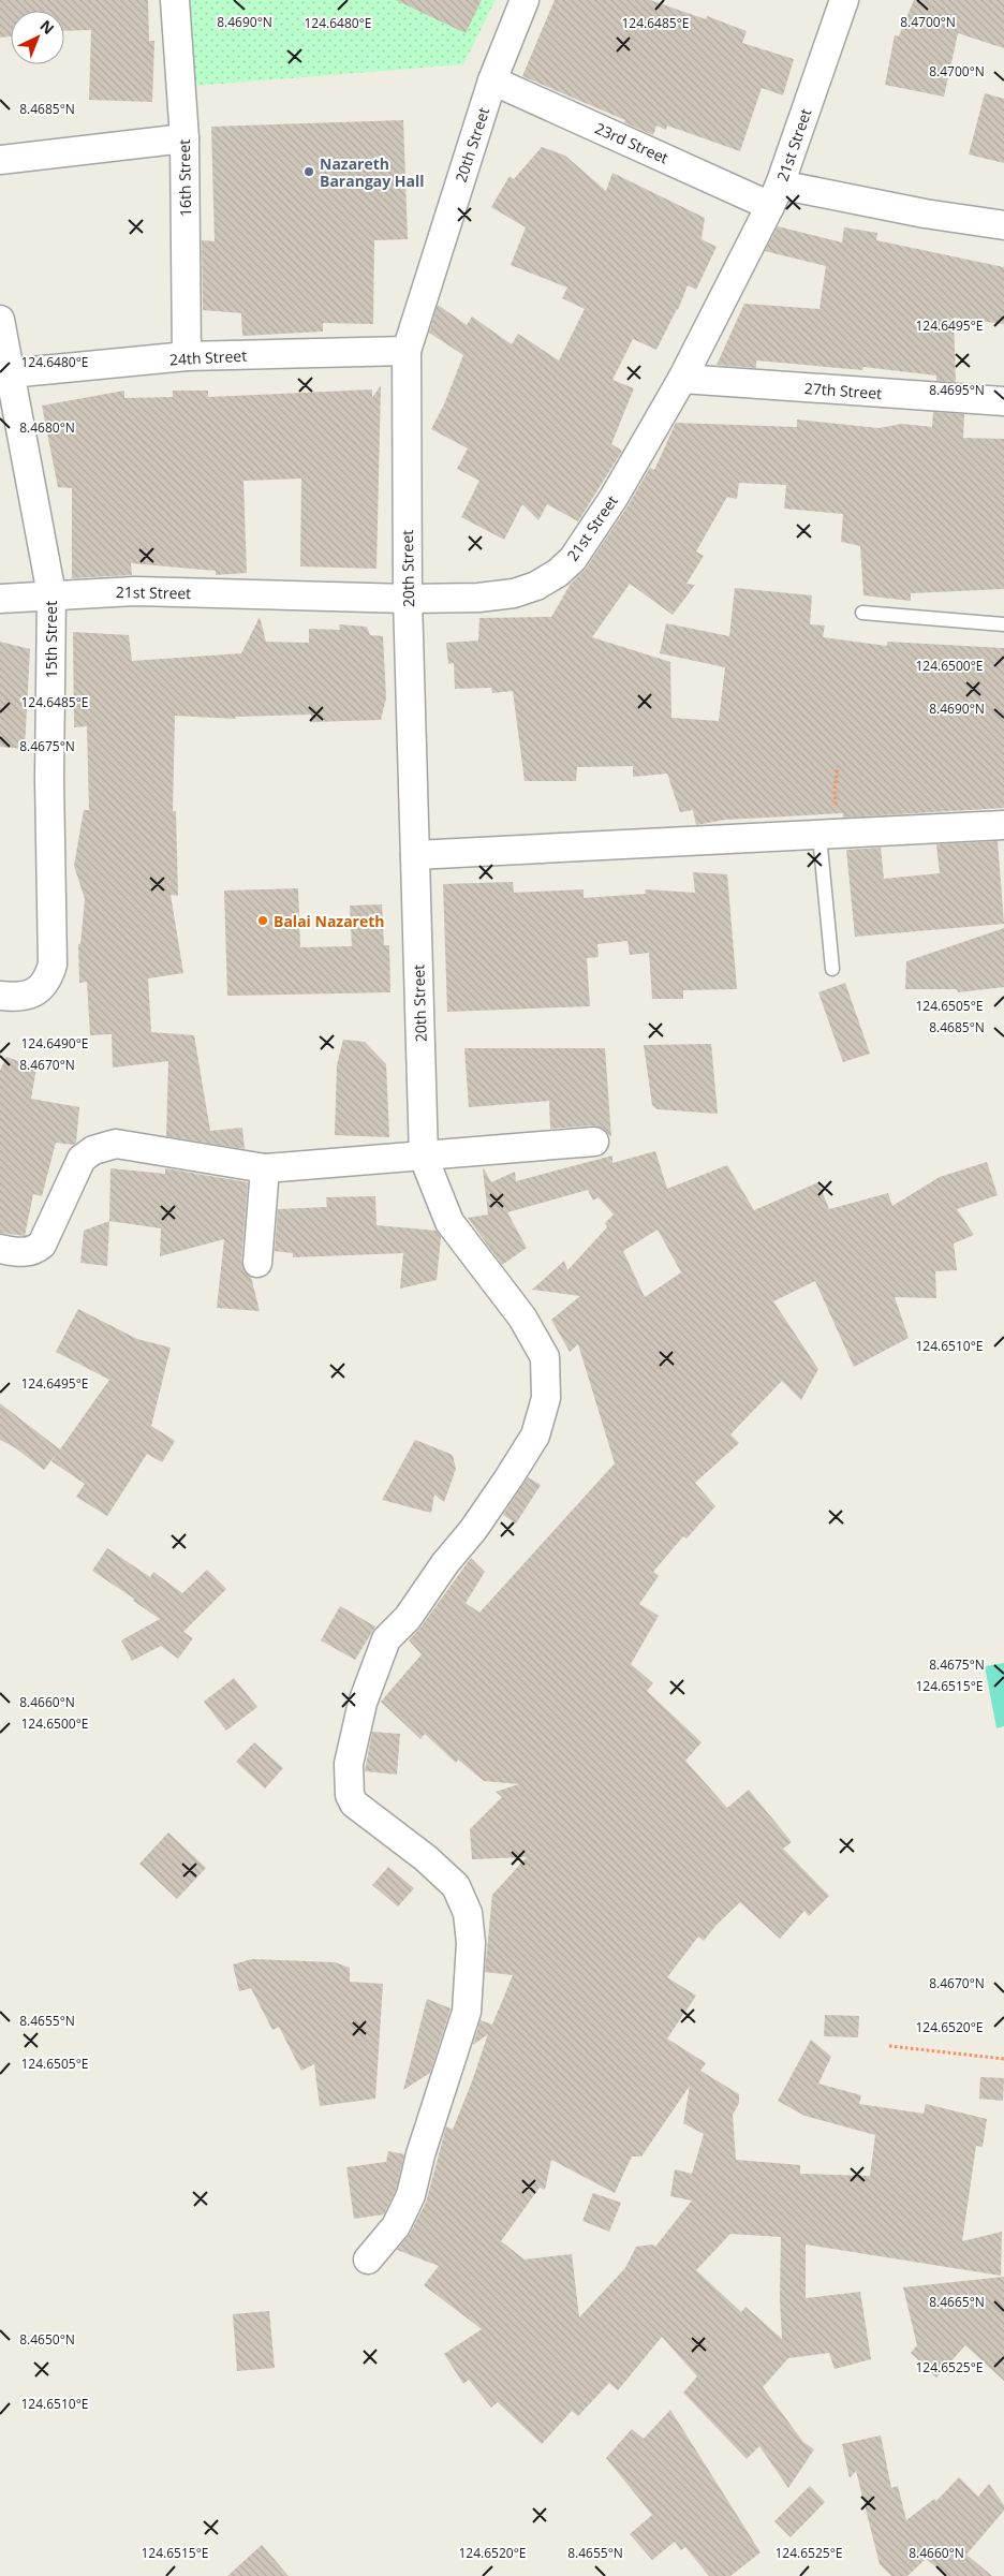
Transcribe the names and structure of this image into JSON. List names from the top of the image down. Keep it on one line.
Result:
{"streets":{"street":["23rd Street","20th Street","21st Street","16th Street","24th Street","27th Street","15th Street"]},"crossings":[["23rd Street","20th Street"],["23rd Street","21st Street"],["20th Street","21st Street"],["20th Street","24th Street"],["21st Street","27th Street"],["21st Street","15th Street"],["16th Street","24th Street"],["24th Street","15th Street"]],"places":["Nazareth Barangay Hall","Balai Nazareth"],"north":"top right","coordinates":["8.4690°N","8.4700°N","124.6480°E","124.6485°E","8.4685°N","124.6495°E","8.4695°N","8.4680°N","124.6500°E","8.4675°N","124.6505°E","124.6490°E","8.4670°N","124.6510°E","124.6515°E","8.4660°N","8.4655°N","124.6520°E","8.4665°N","8.4650°N","124.6525°E"]}
